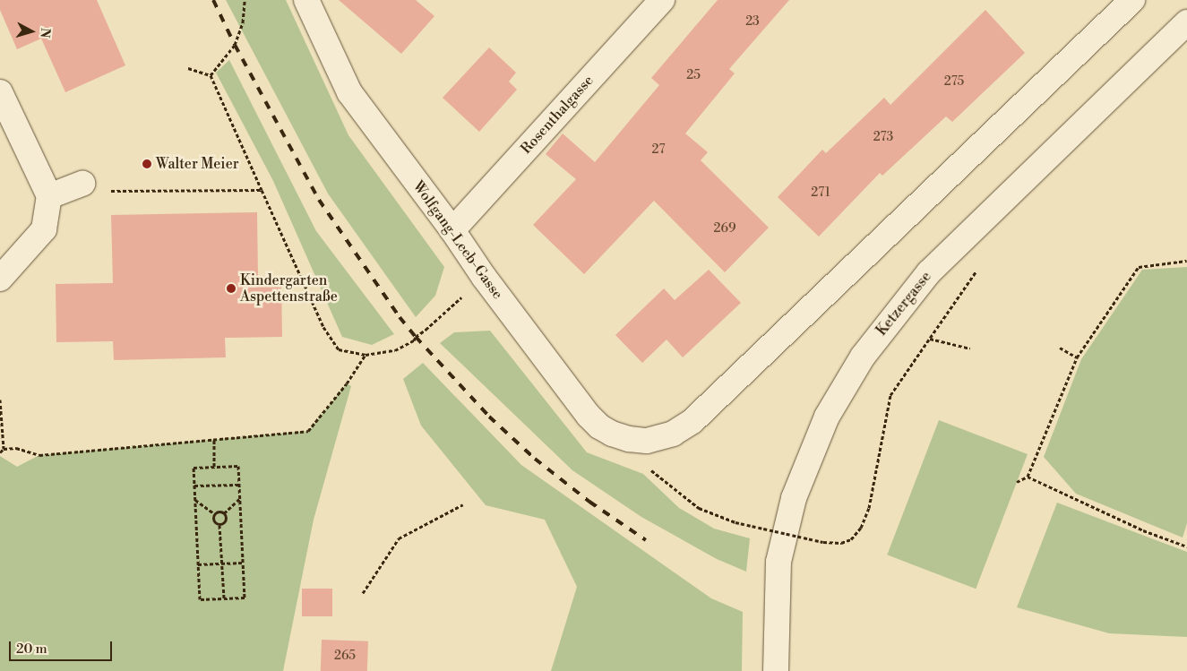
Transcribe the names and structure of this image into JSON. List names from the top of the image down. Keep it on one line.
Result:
{"streets":{"street":["Rosenthalgasse","Wolfgang-Leeb-Gasse","Ketzergasse"]},"crossings":[["Rosenthalgasse","Wolfgang-Leeb-Gasse"]],"places":["Walter Meier","Kindergarten Aspettenstraße"],"house_numbers":["23","25","275","273","27","271","269","265"],"scale_bar":"20 m","north":"right"}
